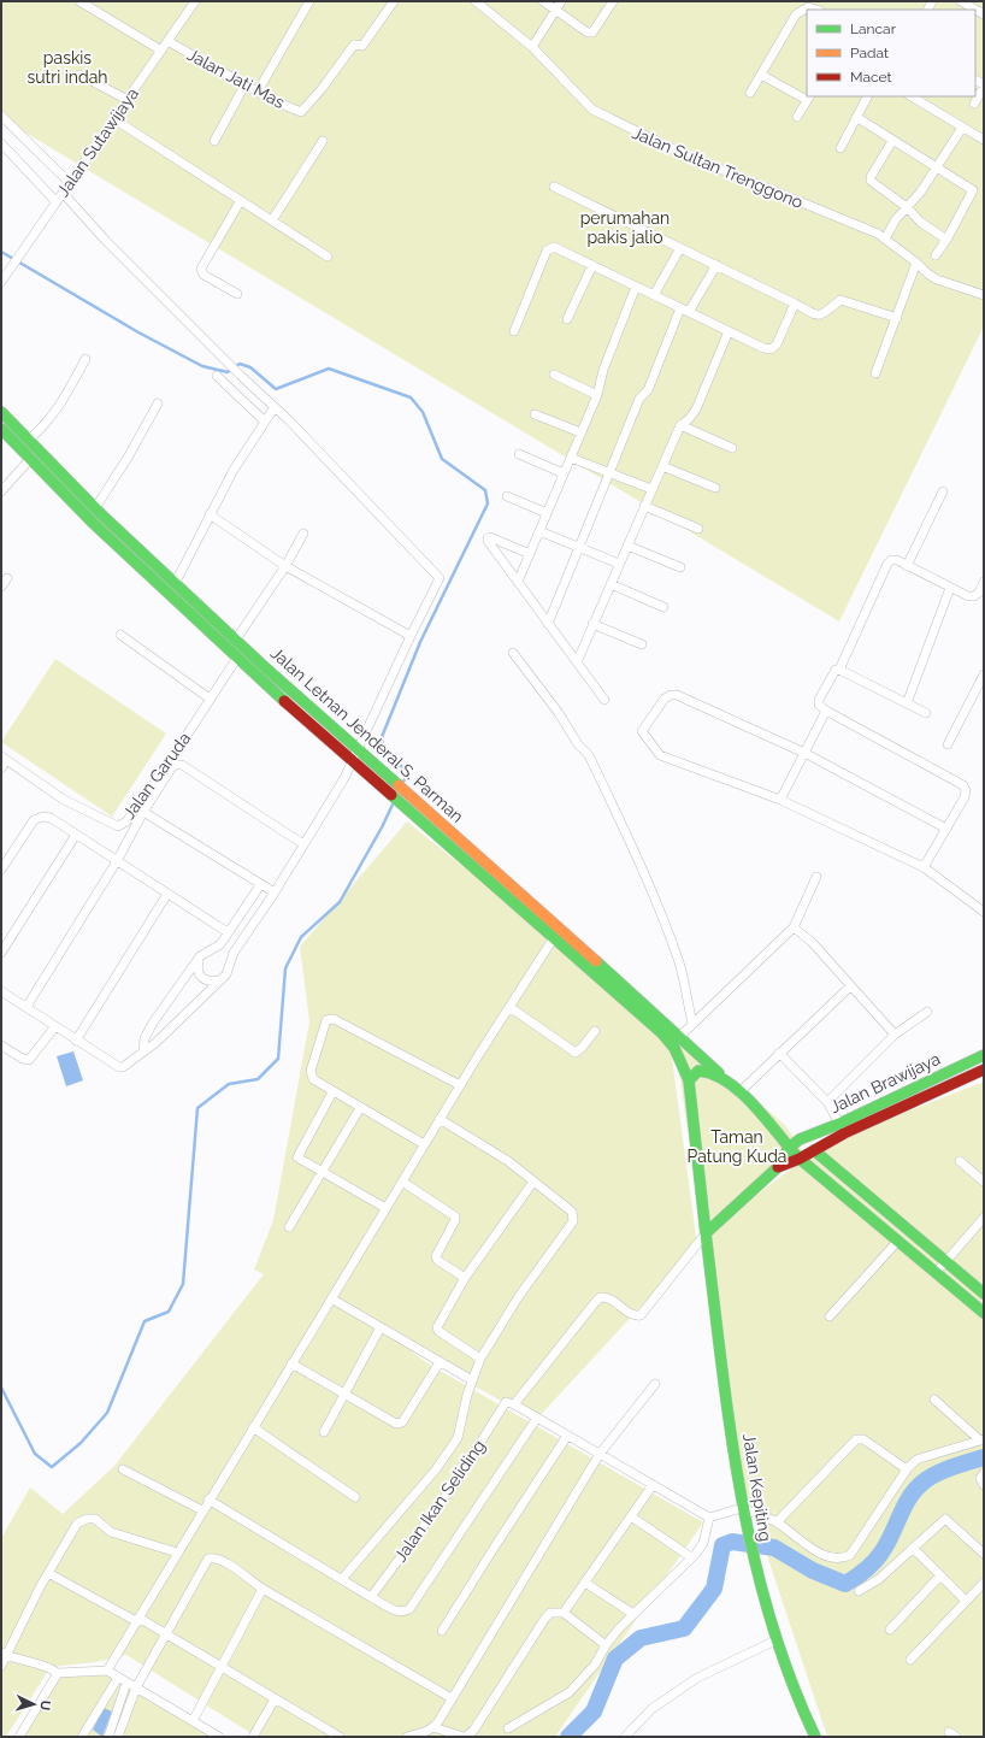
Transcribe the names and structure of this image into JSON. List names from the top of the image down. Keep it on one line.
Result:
{"streets":{"main road":["Jalan Letnan Jenderal S. Parman","Jalan Brawijaya","Jalan Kepiting"],"street":["Jalan Jati Mas","Jalan Sutawijaya","Jalan Sultan Trenggono","Jalan Garuda","Jalan Ikan Seliding"]},"crossings":[["Jalan Jati Mas","Jalan Sutawijaya"],["Jalan Letnan Jenderal S. Parman","Jalan Garuda"],["Jalan Letnan Jenderal S. Parman","Jalan Kepiting"]],"parks":["paskis sutri indah","perumahan pakis jalio","Taman Patung Kuda"],"legend":["Lancar","Padat","Macet"],"north":"right"}
